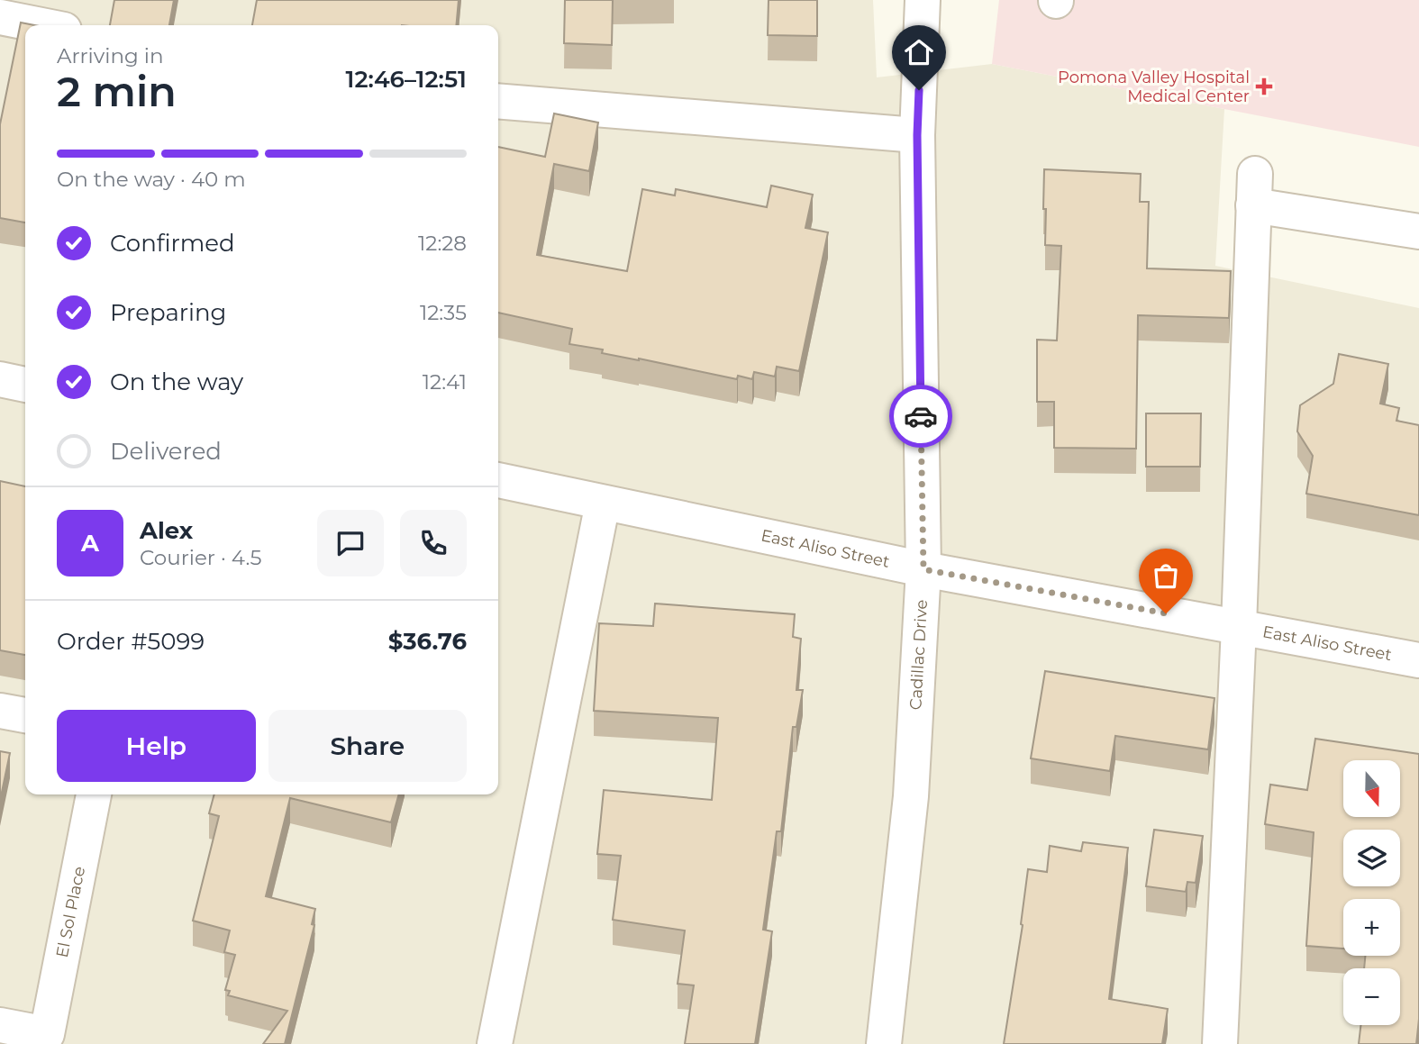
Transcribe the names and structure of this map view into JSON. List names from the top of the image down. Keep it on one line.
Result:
{"streets":{"street":["East Aliso Street","Cadillac Drive","El Sol Place"]},"crossings":[["East Aliso Street","Cadillac Drive"]],"places":{"health":["Pomona Valley Hospital Medical Center"]},"north":"bottom","page":{"heading":["2 min","Arriving in","12:46–12:51"],"panel":["Alex","Courier · 4.5","Order #5099","$36.76"],"bar":"On the way · 40 m","list":[["Confirmed","12:28"],["Preparing","12:35"],["On the way","12:41"],"Delivered"],"round":"A","buttons":["Help","Share"],"map_buttons":["+","−"]}}
